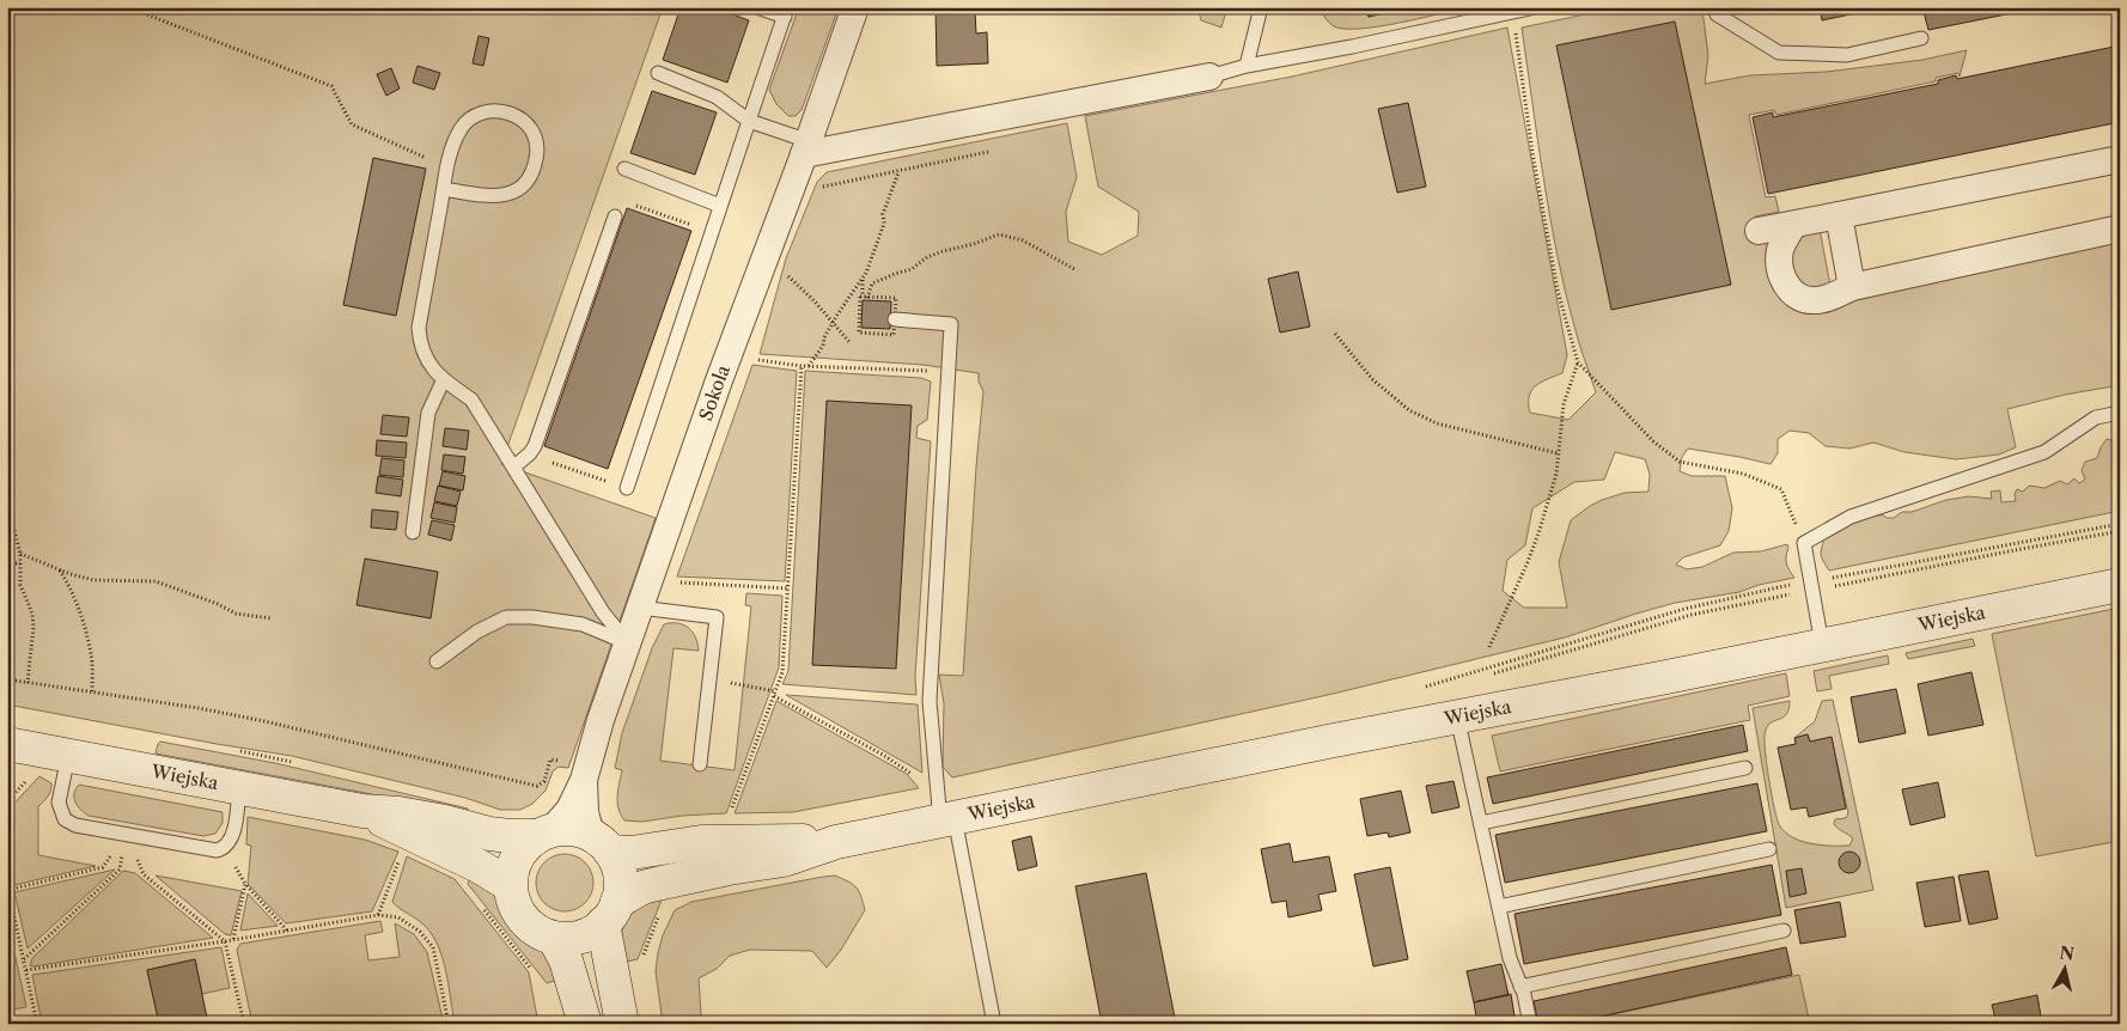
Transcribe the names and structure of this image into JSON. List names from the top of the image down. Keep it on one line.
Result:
{"streets":{"street":["Sokola","Wiejska"]},"crossings":[["Sokola","Wiejska"]],"north":"top"}
